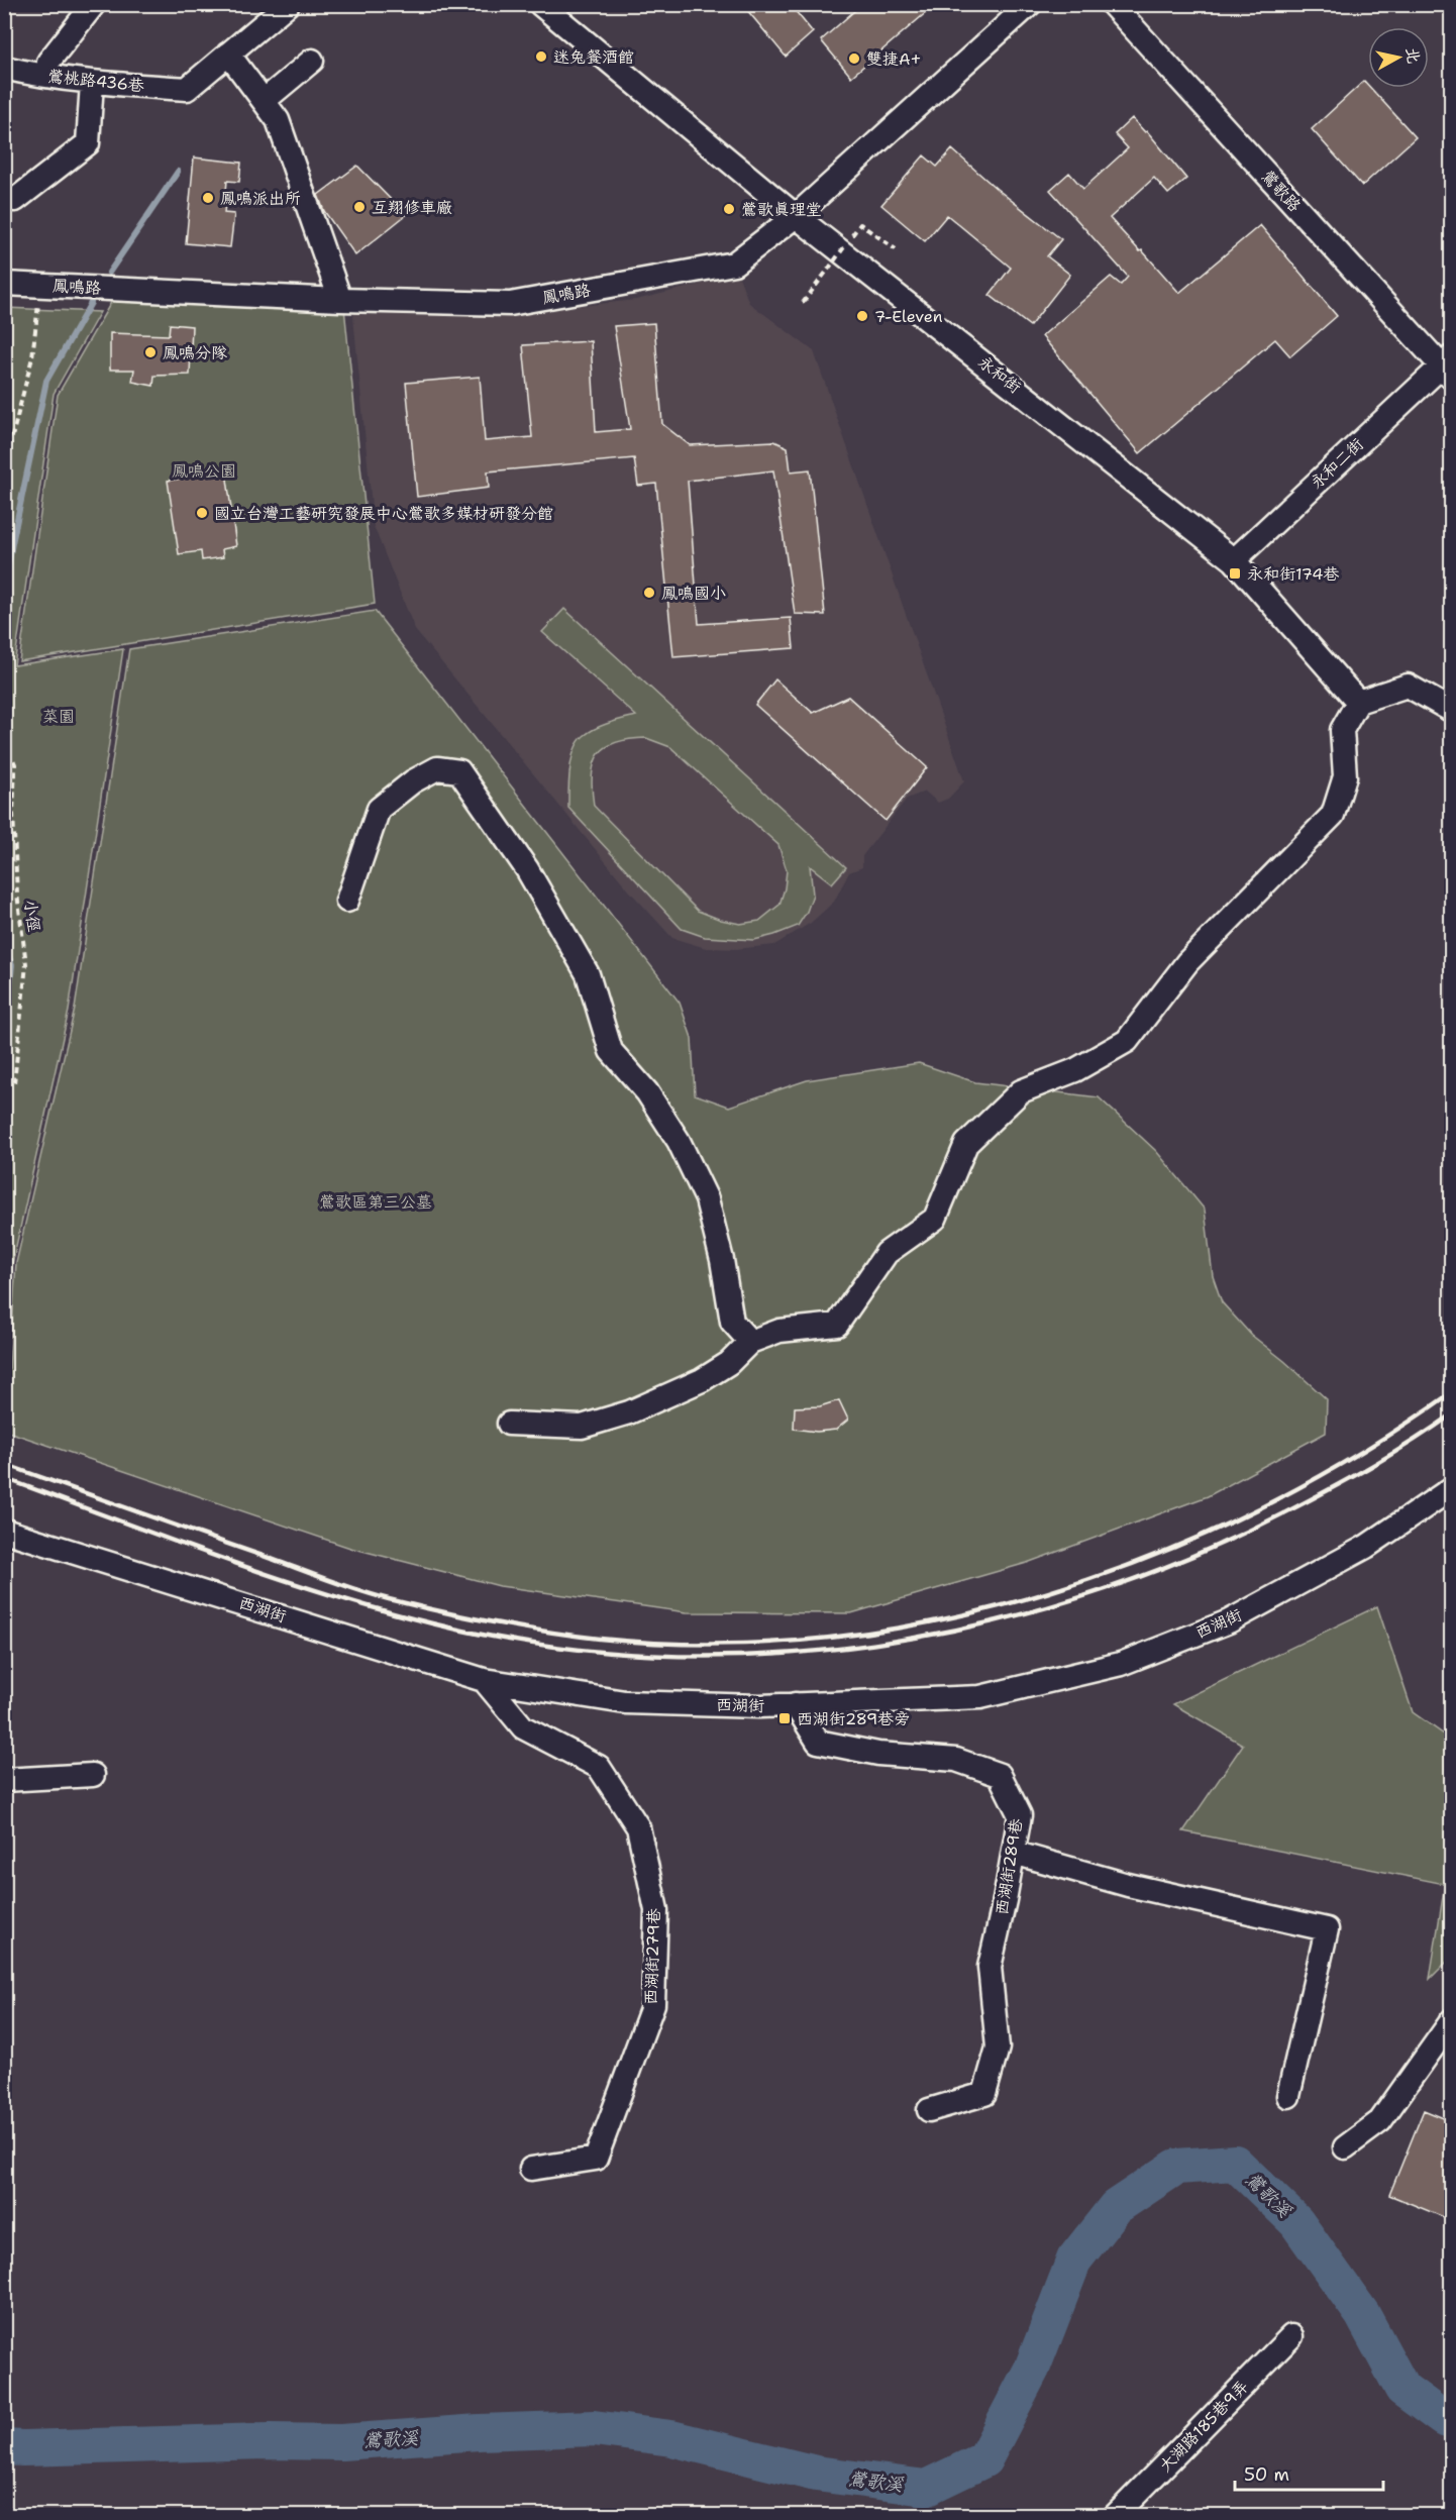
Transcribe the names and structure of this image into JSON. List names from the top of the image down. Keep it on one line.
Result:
{"streets":{"street":["鶯桃路436巷","鶯歌路","鳳鳴路","永和街","永和二街","西湖街","西湖街289巷","西湖街279巷","大湖路185巷9弄"],"path":["小徑"]},"crossings":[["鶯歌路","永和二街"],["鳳鳴路","永和街"],["永和街","永和二街"],["西湖街","西湖街289巷"],["西湖街","西湖街279巷"]],"water":["鶯歌溪"],"parks":["鳳鳴公園","菜園","鶯歌區第三公墓"],"places":{"other":["迷兔餐酒館","雙捷A+","鳳鳴派出所","互翔修車廠","鶯歌真理堂","7-Eleven","鳳鳴分隊","國立台灣工藝研究發展中心鶯歌多媒材研發分館","鳳鳴國小"],"transit":["永和街174巷","西湖街289巷旁"]},"scale_bar":"50 m","north":"right"}
